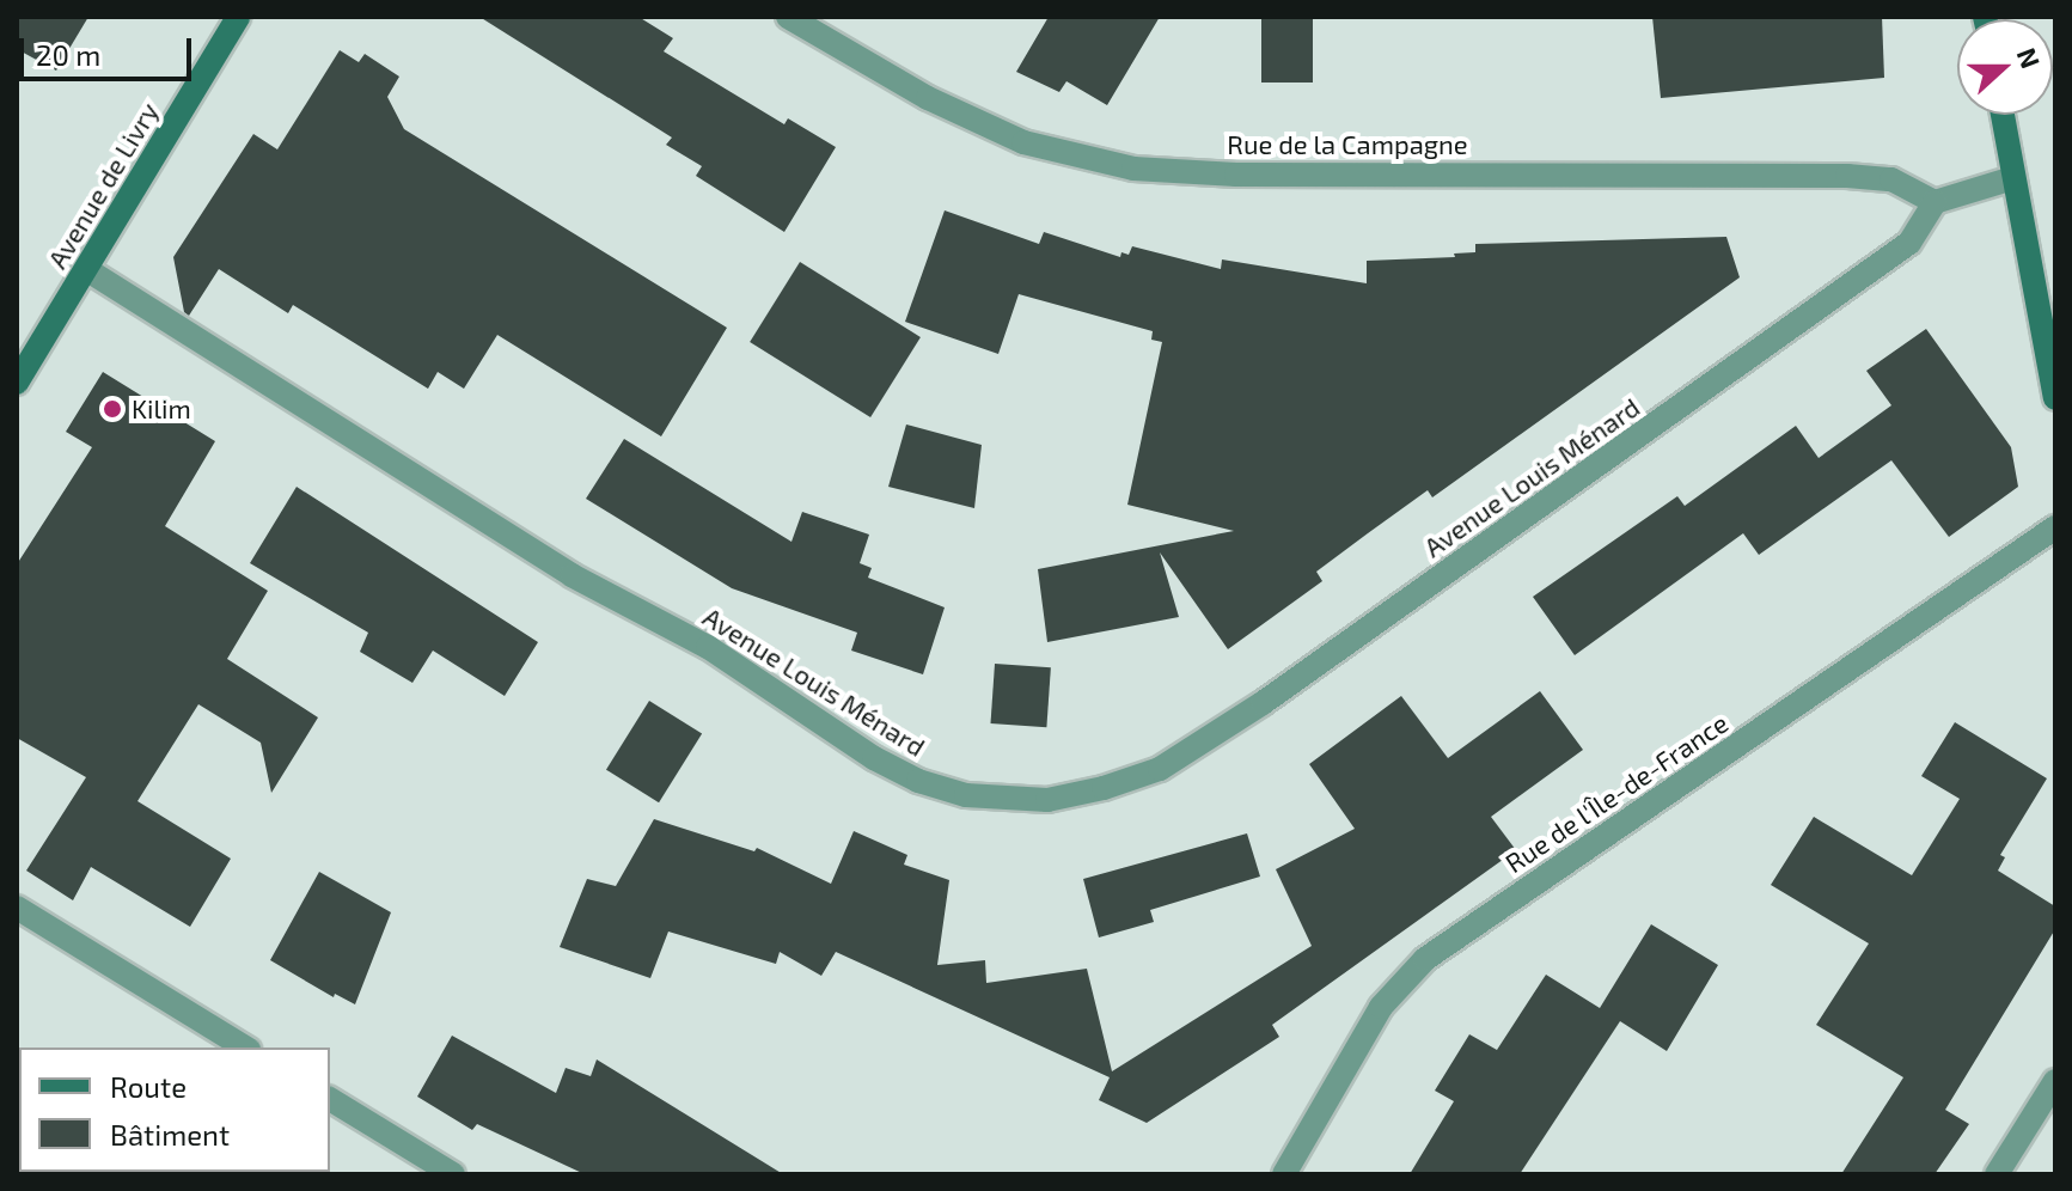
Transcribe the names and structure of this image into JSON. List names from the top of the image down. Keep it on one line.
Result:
{"streets":{"street":["Rue de la Campagne","Avenue de Livry","Avenue Louis Ménard","Rue de l'Île-de-France"]},"crossings":[["Rue de la Campagne","Avenue Louis Ménard"],["Avenue de Livry","Avenue Louis Ménard"]],"places":["Kilim"],"legend":["Route","Bâtiment"],"scale_bar":"20 m","north":"right"}
